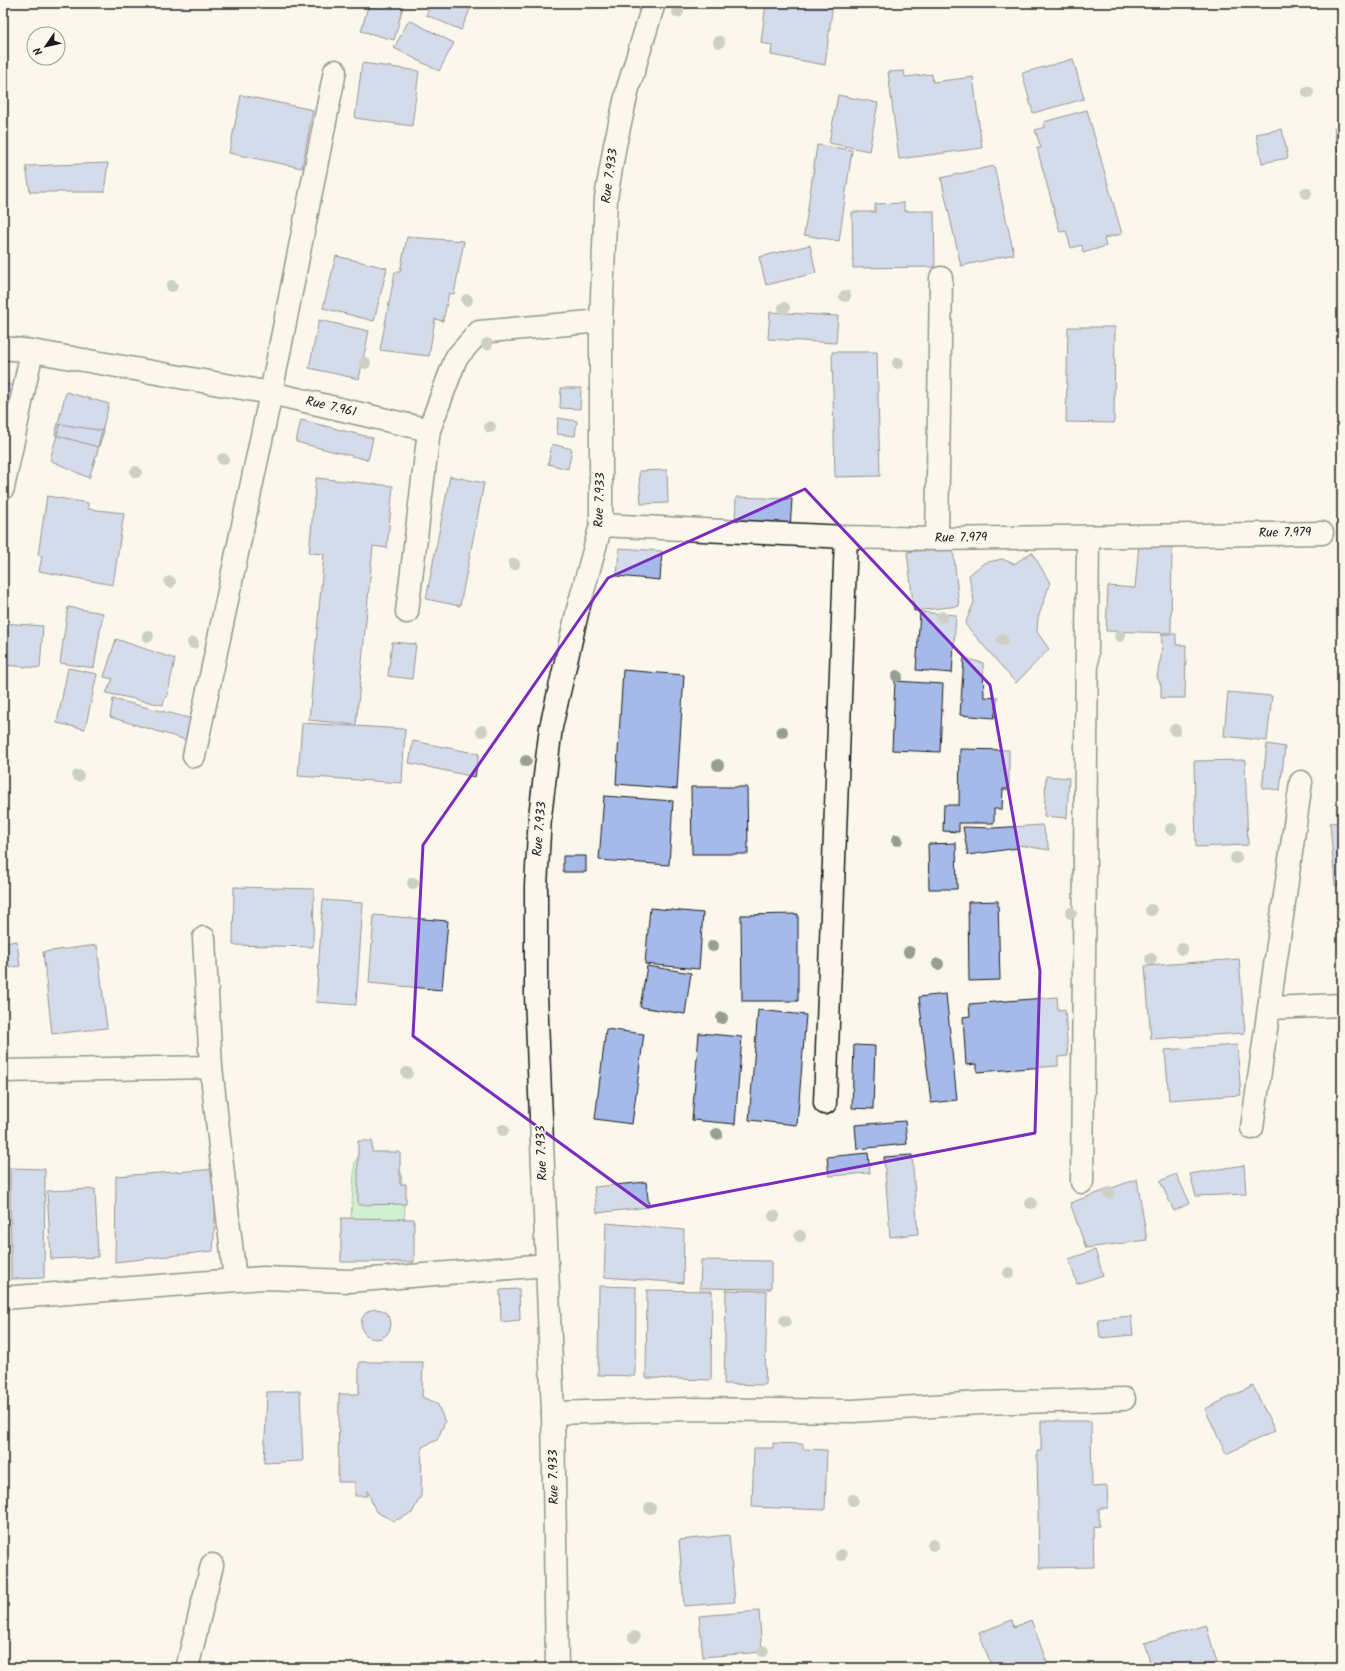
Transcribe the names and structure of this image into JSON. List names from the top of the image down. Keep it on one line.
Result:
{"streets":{"street":["Rue 7.933","Rue 7.961","Rue 7.979"]},"crossings":[["Rue 7.933","Rue 7.979"]],"north":"bottom left"}
